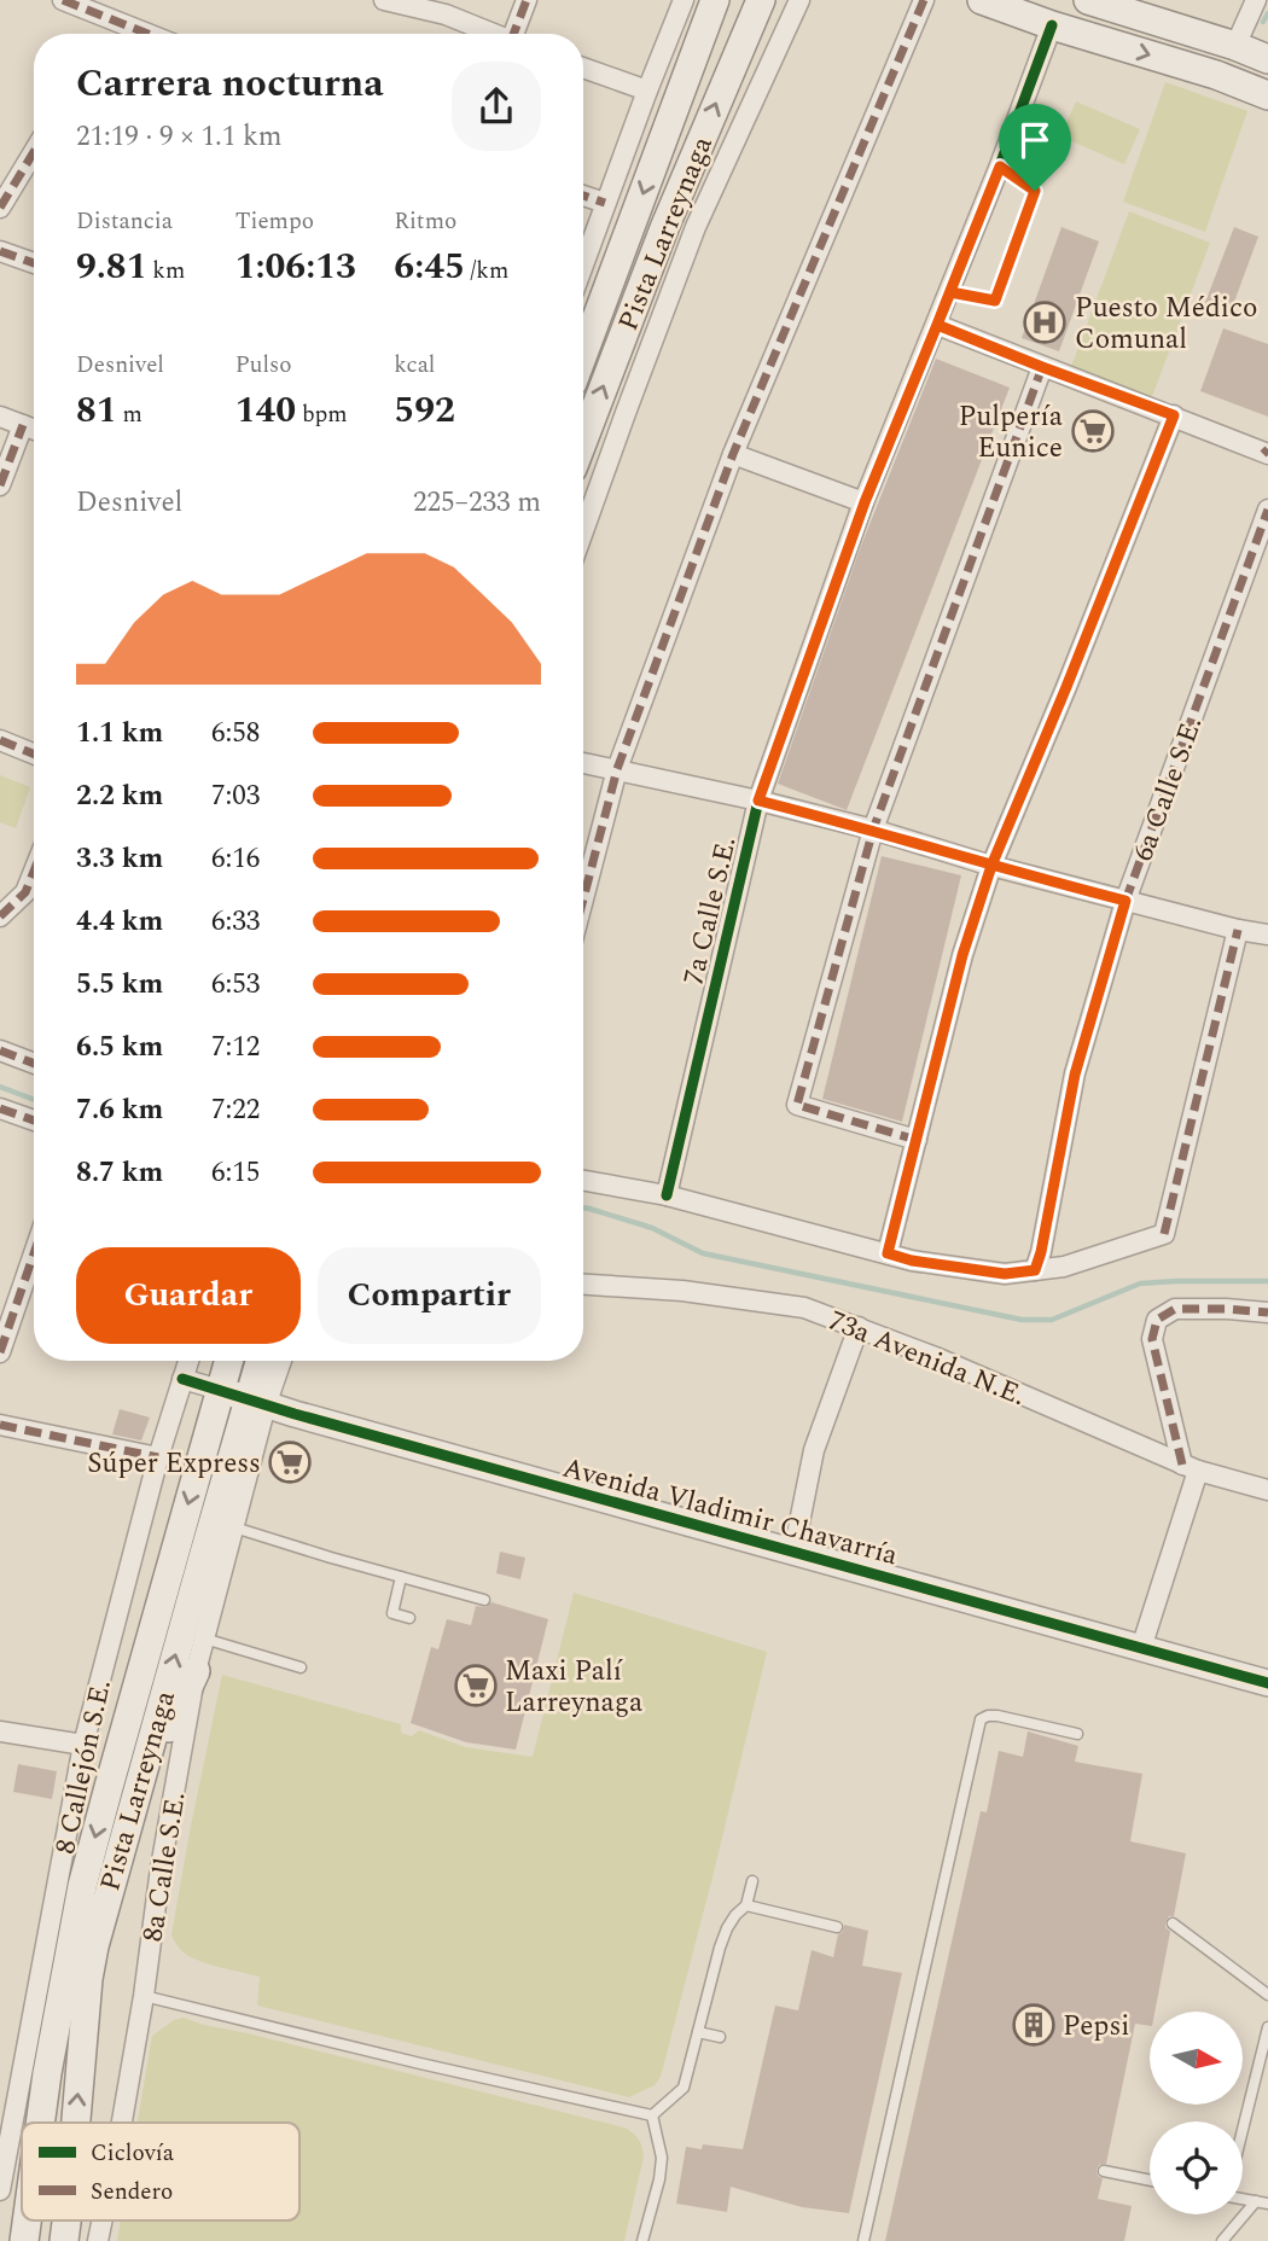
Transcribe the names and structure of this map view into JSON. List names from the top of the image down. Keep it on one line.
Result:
{"streets":{"main road":["Pista Larreynaga"],"street":["6a Calle S.E.","7a Calle S.E.","73a Avenida N.E.","Avenida Vladimir Chavarría","8 Callejón S.E.","8a Calle S.E."]},"crossings":[["Pista Larreynaga","Avenida Vladimir Chavarría"],["Pista Larreynaga","8a Calle S.E."],["Avenida Vladimir Chavarría","8 Callejón S.E."],["Avenida Vladimir Chavarría","8a Calle S.E."]],"places":{"hospital":["Puesto Médico Comunal"],"supermarket":["Pulpería Eunice","Súper Express","Maxi Palí Larreynaga"],"building":["Pepsi"]},"legend":["Ciclovía","Sendero"],"north":"right","page":{"heading":["Carrera nocturna","21:19 · 9 × 1.1 km"],"stats":[["Distancia","9.81 km"],["Tiempo","1:06:13"],["Ritmo","6:45 /km"],["Desnivel","81 m"],["Pulso","140 bpm"],["kcal","592"]],"chart":["Desnivel","225–233 m"],"list":[{"name":"1.1 km","note":"6:58"},{"name":"2.2 km","note":"7:03"},{"name":"3.3 km","note":"6:16"},{"name":"4.4 km","note":"6:33"},{"name":"5.5 km","note":"6:53"},{"name":"6.5 km","note":"7:12"},{"name":"7.6 km","note":"7:22"},{"name":"8.7 km","note":"6:15"}],"buttons":["Guardar","Compartir"]}}
